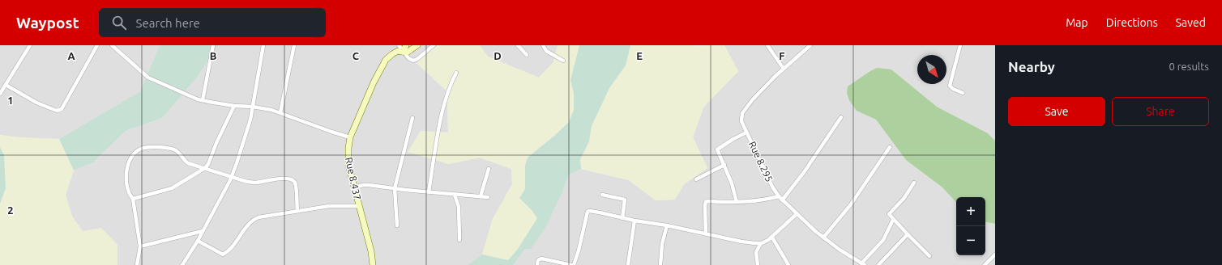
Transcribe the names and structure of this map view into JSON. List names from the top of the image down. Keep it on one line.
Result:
{"streets":{"main road":["Rue 8.437"],"street":["Rue 8.295"]},"north":"bottom right","page":{"header":"Waypost","search":"Search here","nav":["Map","Directions","Saved"],"heading":["Nearby","0 results"],"buttons":["Save","Share"],"map_buttons":["+","−"]},"grid":{"columns":["A","B","C","D","E","F"],"rows":["1","2"]}}
